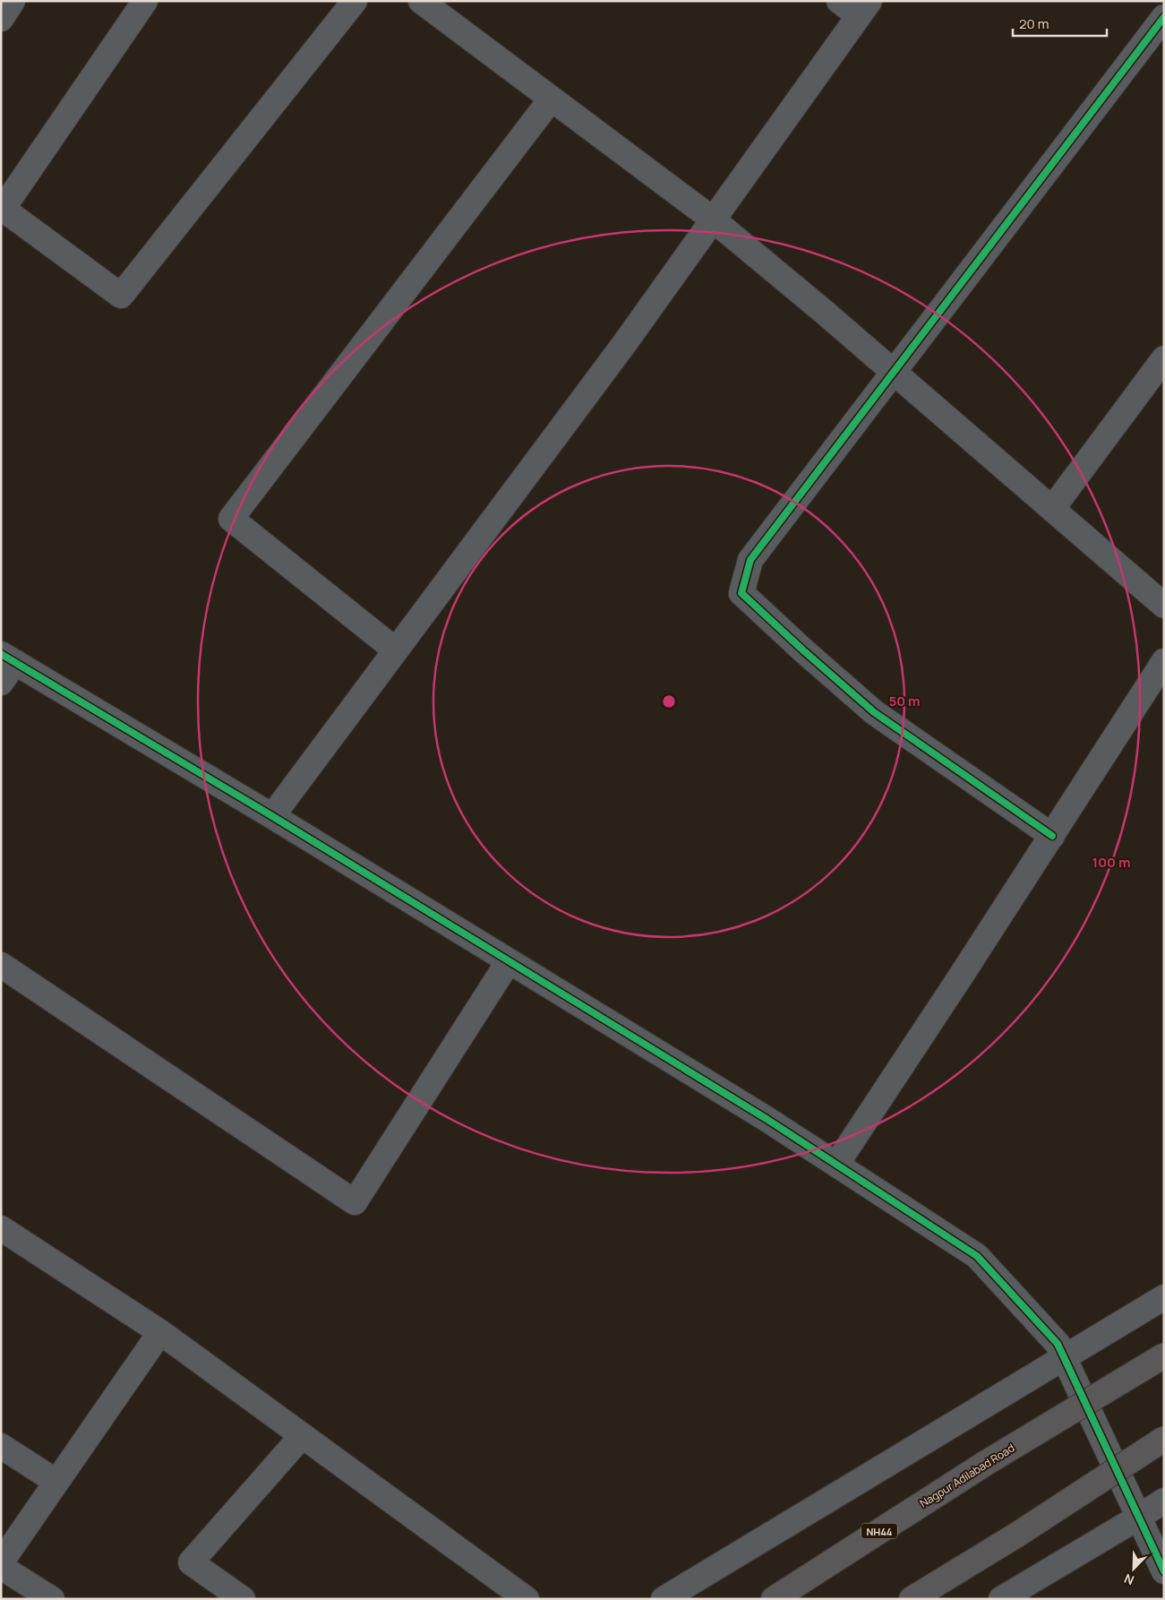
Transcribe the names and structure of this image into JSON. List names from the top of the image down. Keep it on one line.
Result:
{"streets":{"highway":["Nagpur Adilabad Road","NH44"]},"scale_bar":"20 m","north":"bottom left","rings":["50 m","100 m"]}
